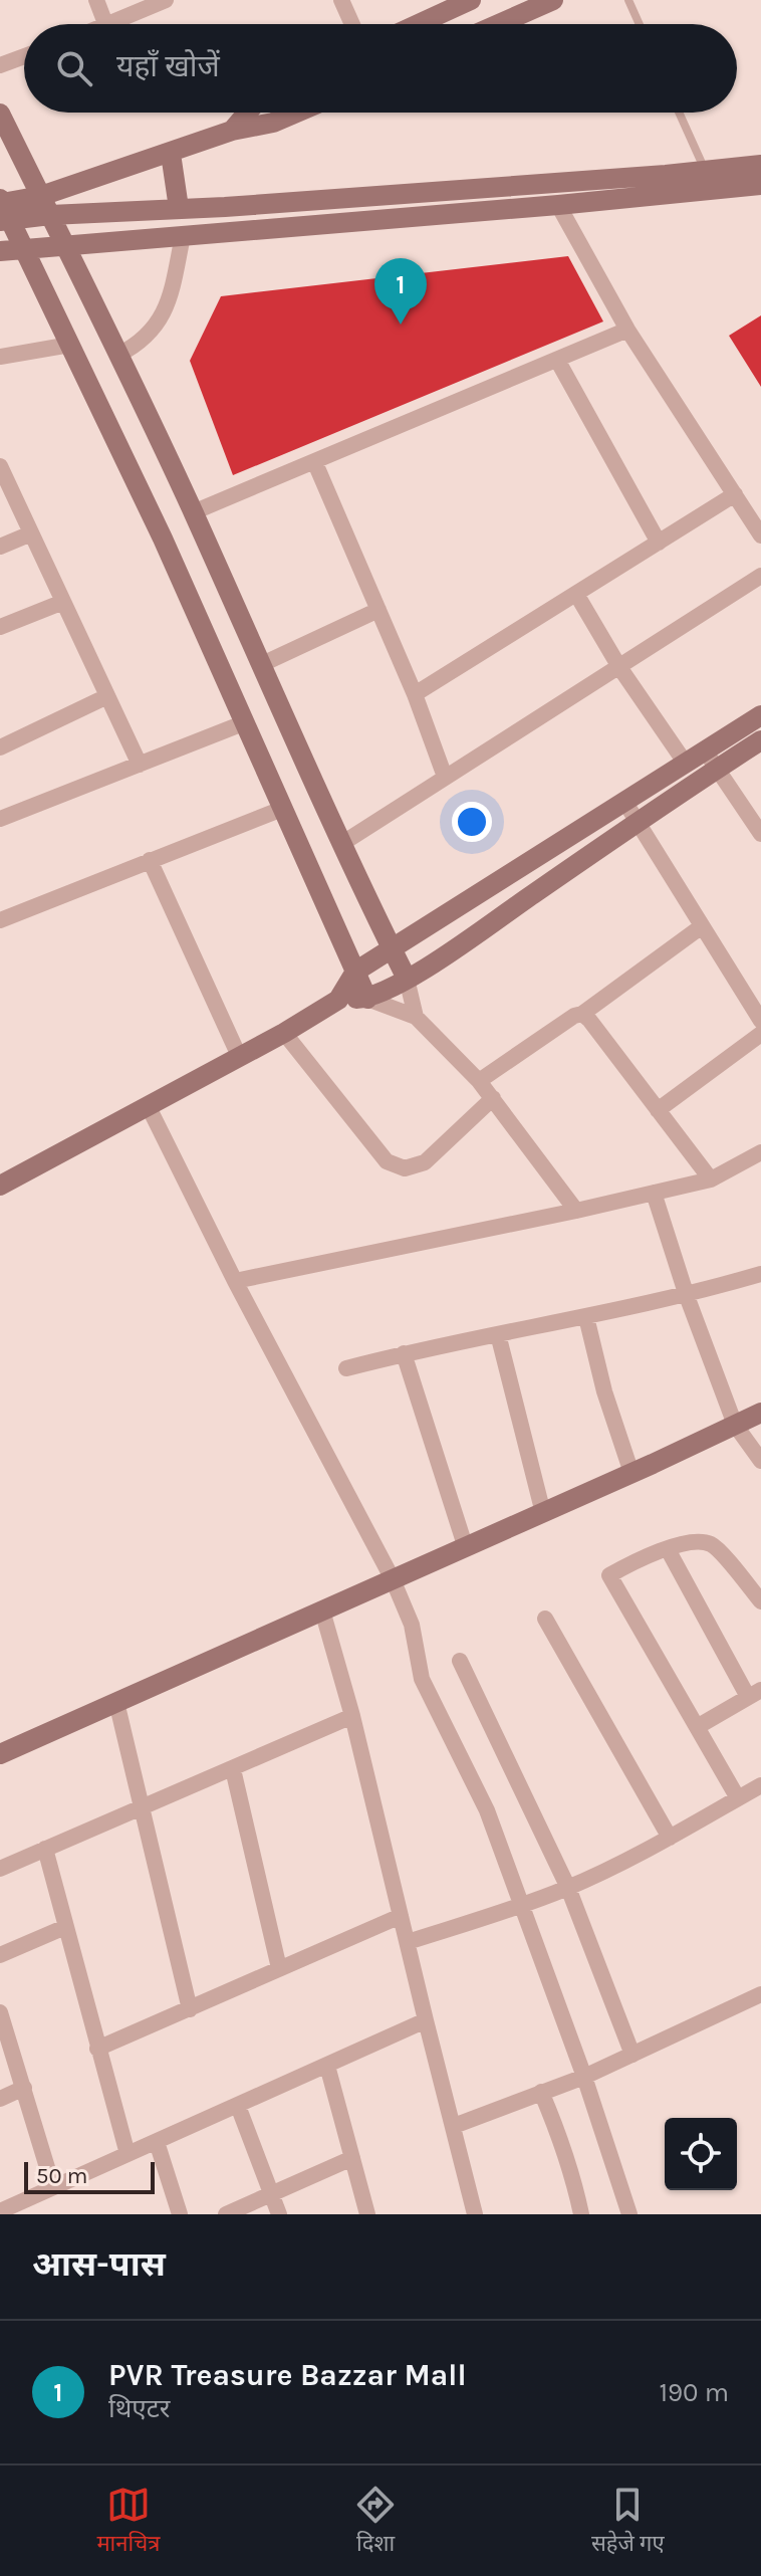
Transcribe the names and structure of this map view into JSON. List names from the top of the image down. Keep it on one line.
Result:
{"scale_bar":"50 m","page":{"search":"यहाँ खोजें","pins":"1","scale":"50 m","heading":"आस-पास","list":[{"mark":"1","name":"PVR Treasure Bazzar Mall","note":"थिएटर","value":"190 m"}],"nav":["मानचित्र","दिशा","सहेजे गए"]}}
